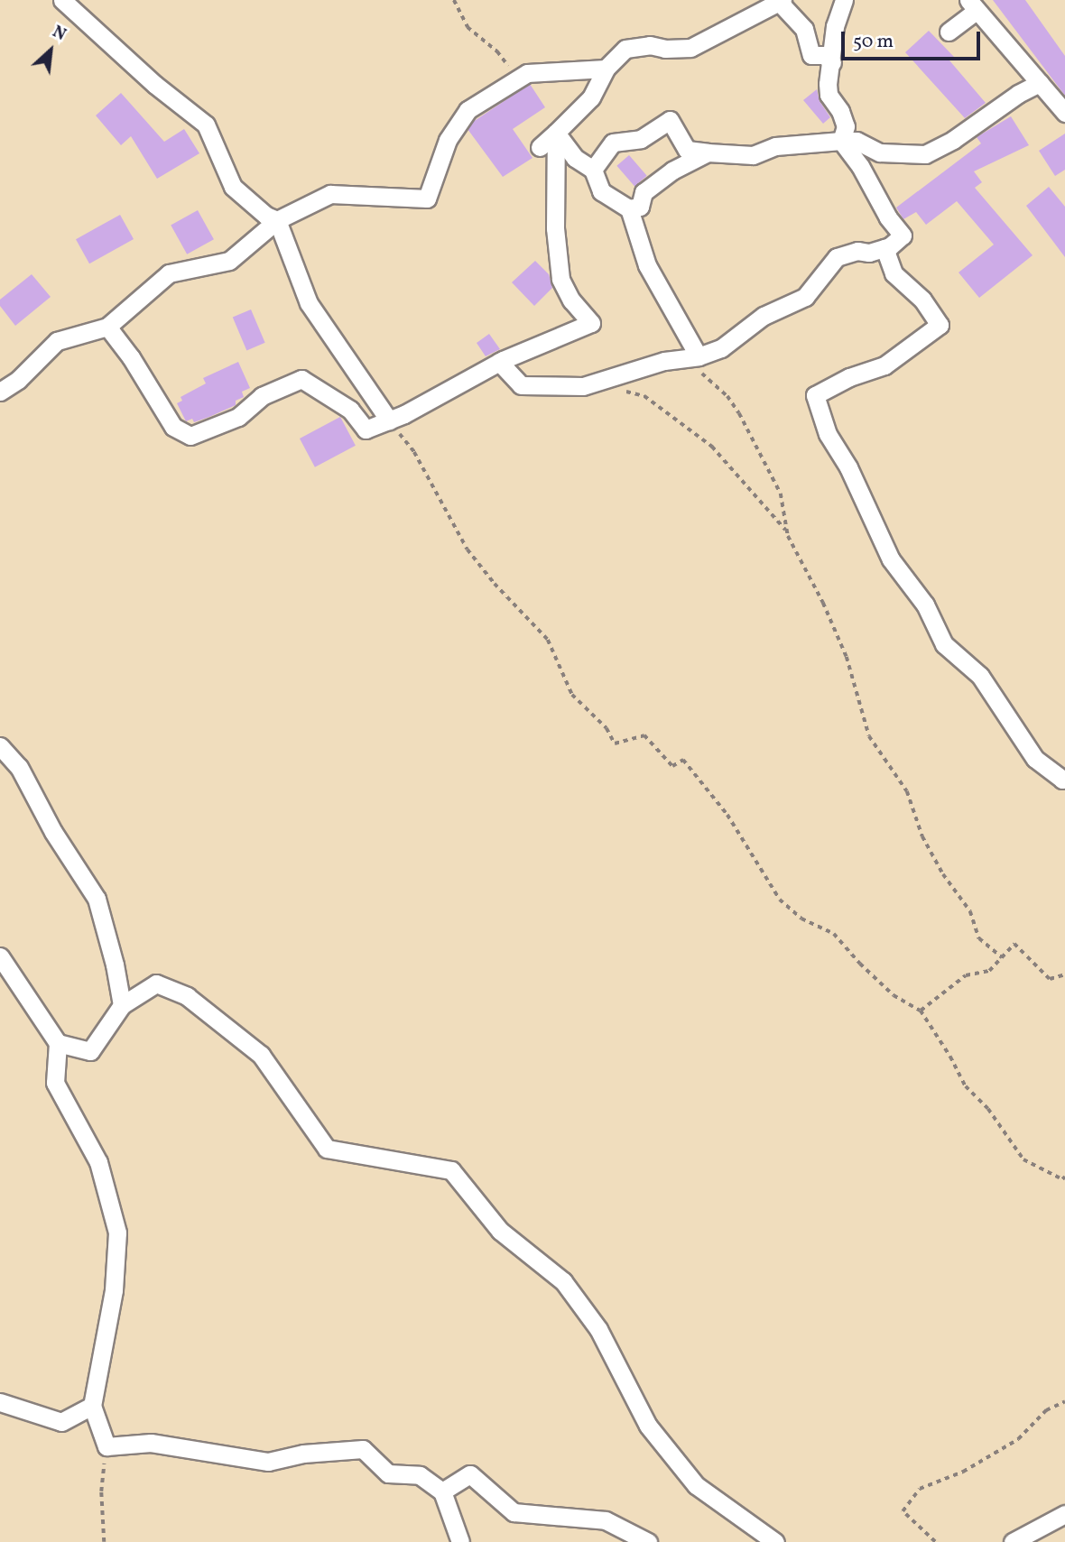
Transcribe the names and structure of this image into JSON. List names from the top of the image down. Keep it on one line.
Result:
{"scale_bar":"50 m","north":"top right"}
